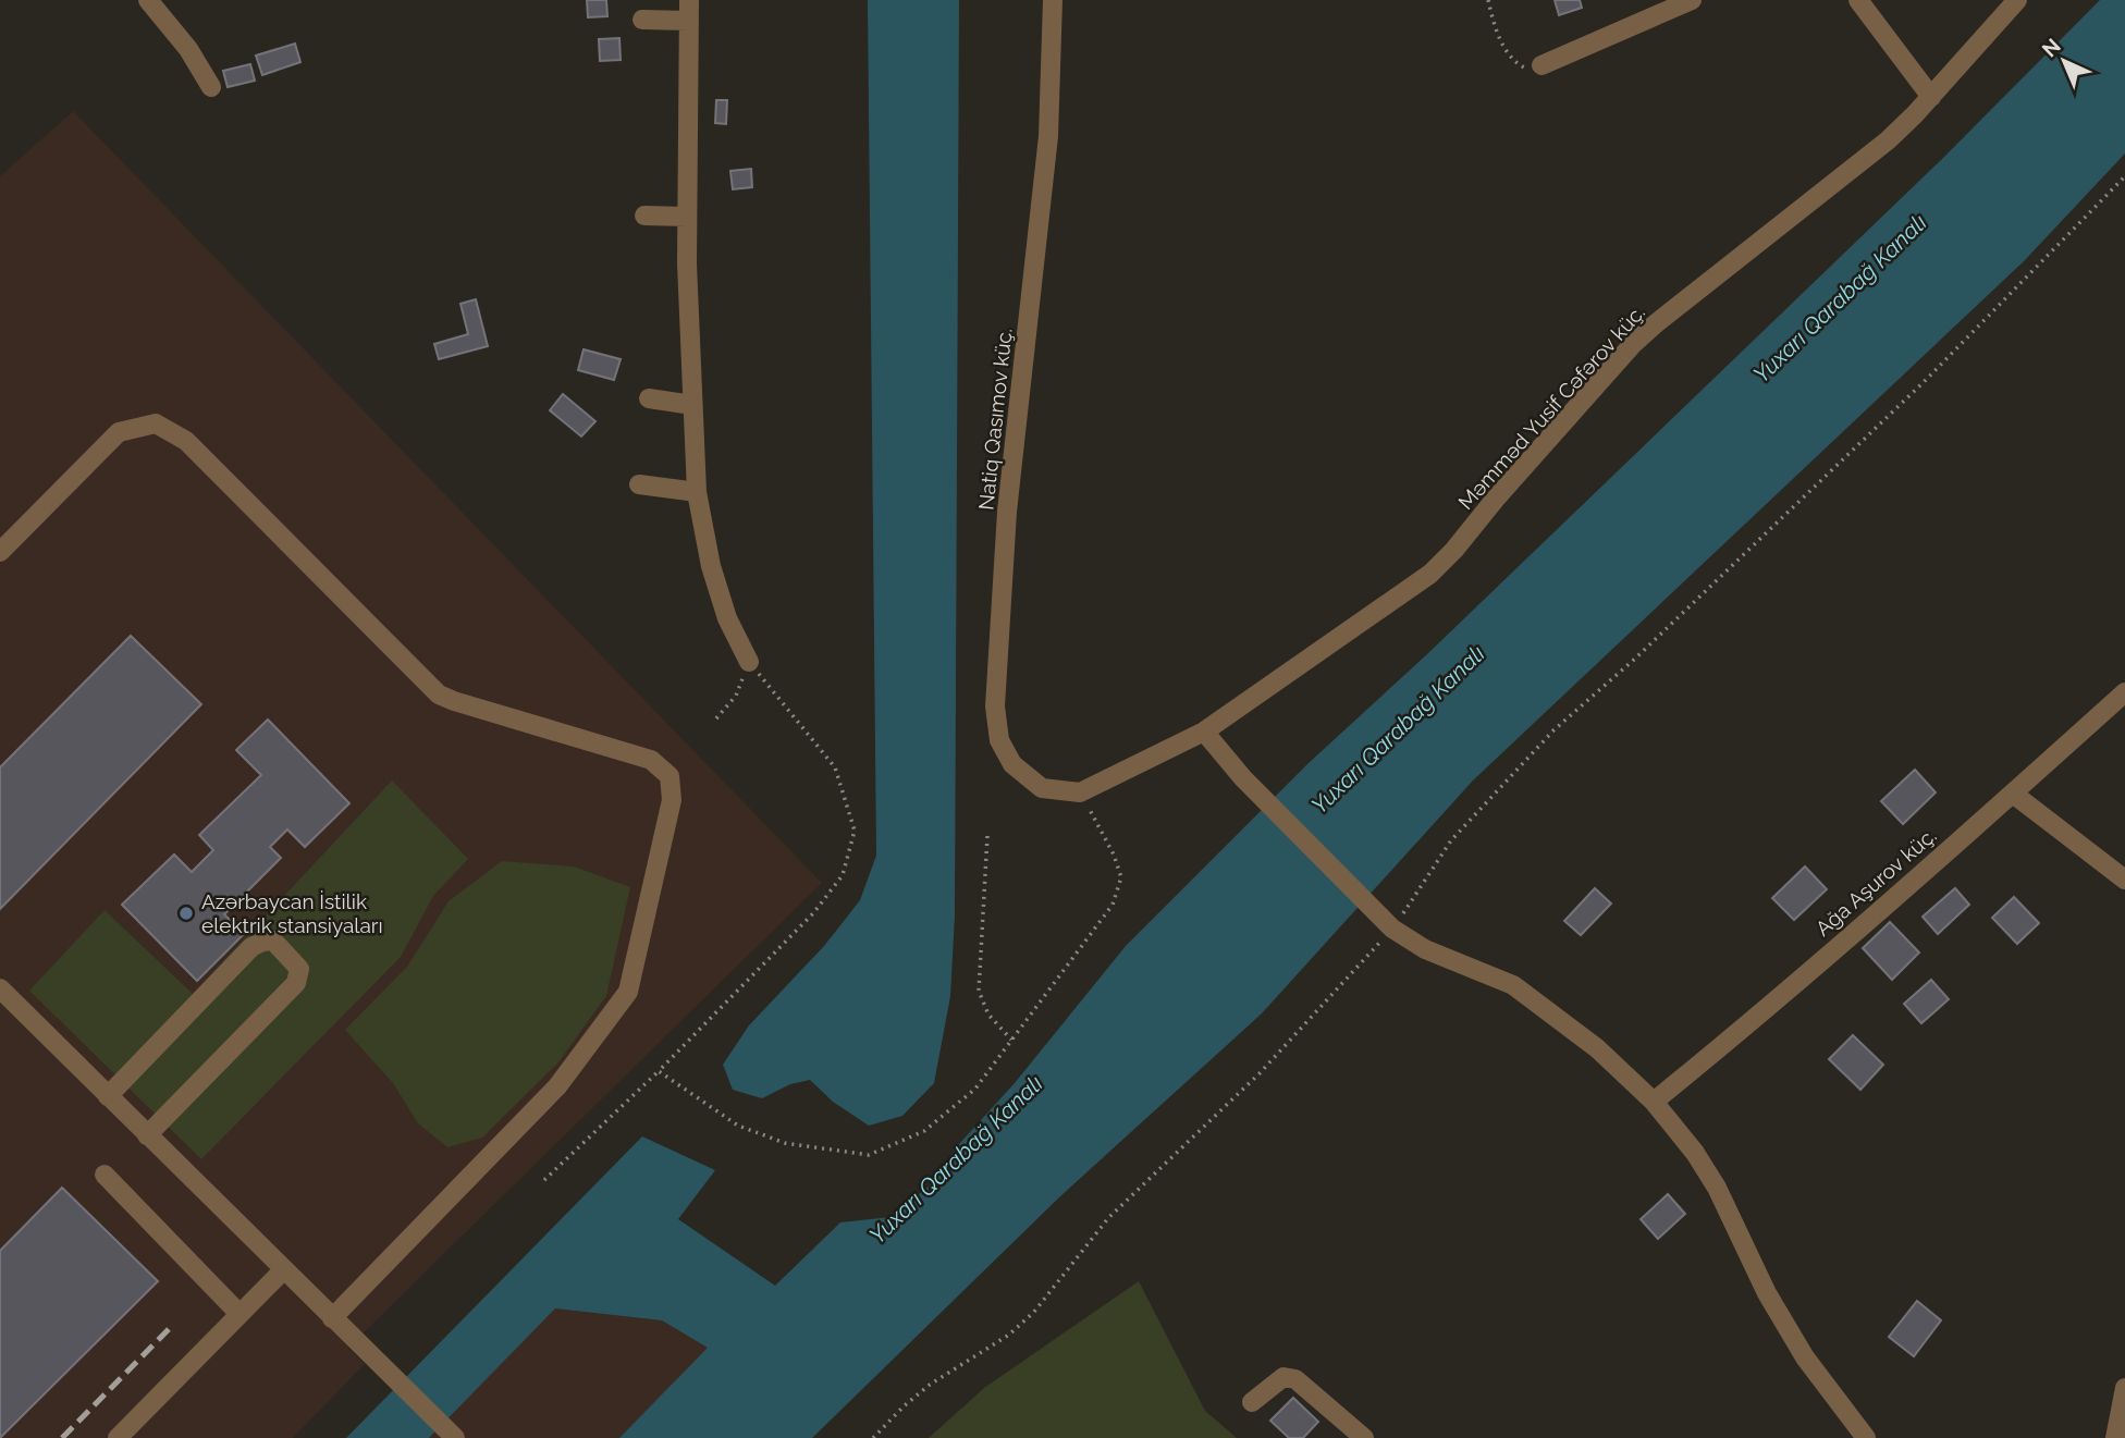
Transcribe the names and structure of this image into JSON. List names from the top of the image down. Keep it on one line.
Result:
{"streets":{"street":["Məmməd Yusif Cəfərov küç.","Natiq Qasımov küç.","Ağa Aşurov küç."]},"crossings":[["Məmməd Yusif Cəfərov küç.","Natiq Qasımov küç."]],"water":["Yuxarı Qarabağ Kanalı"],"places":["Azərbaycan İstilik elektrik stansiyaları"],"north":"top left"}
